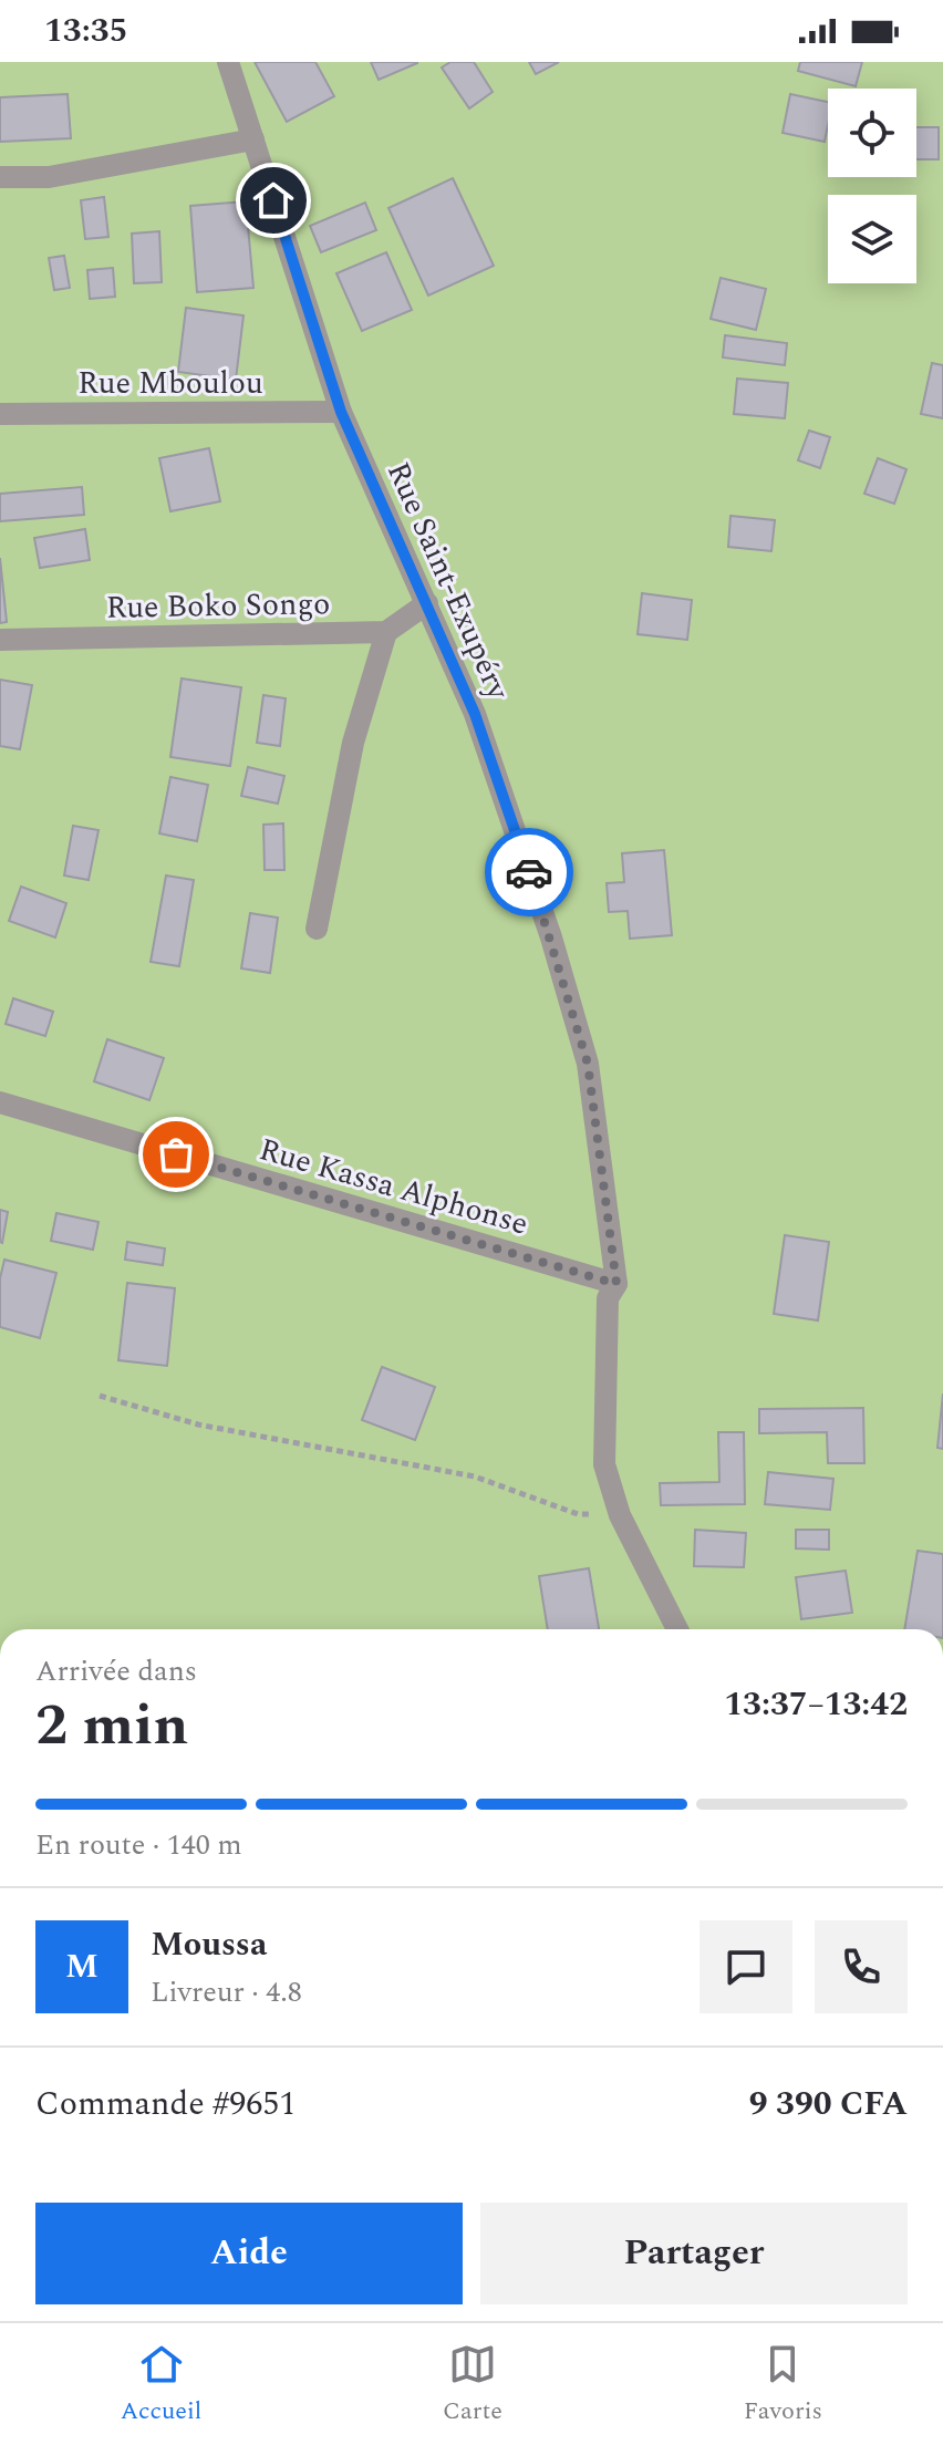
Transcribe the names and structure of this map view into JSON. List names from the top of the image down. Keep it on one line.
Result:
{"streets":{"street":["Rue Mboulou","Rue Saint-Exupéry","Rue Boko Songo","Rue Kassa Alphonse"]},"crossings":[["Rue Mboulou","Rue Saint-Exupéry"],["Rue Saint-Exupéry","Rue Kassa Alphonse"]],"page":{"status":"13:35","heading":["2 min","Arrivée dans","13:37–13:42"],"panel":["Moussa","Livreur · 4.8","Commande #9651","9 390 CFA"],"bar":"En route · 140 m","round":"M","buttons":["Aide","Partager"],"tabs":["Accueil","Carte","Favoris"]}}
